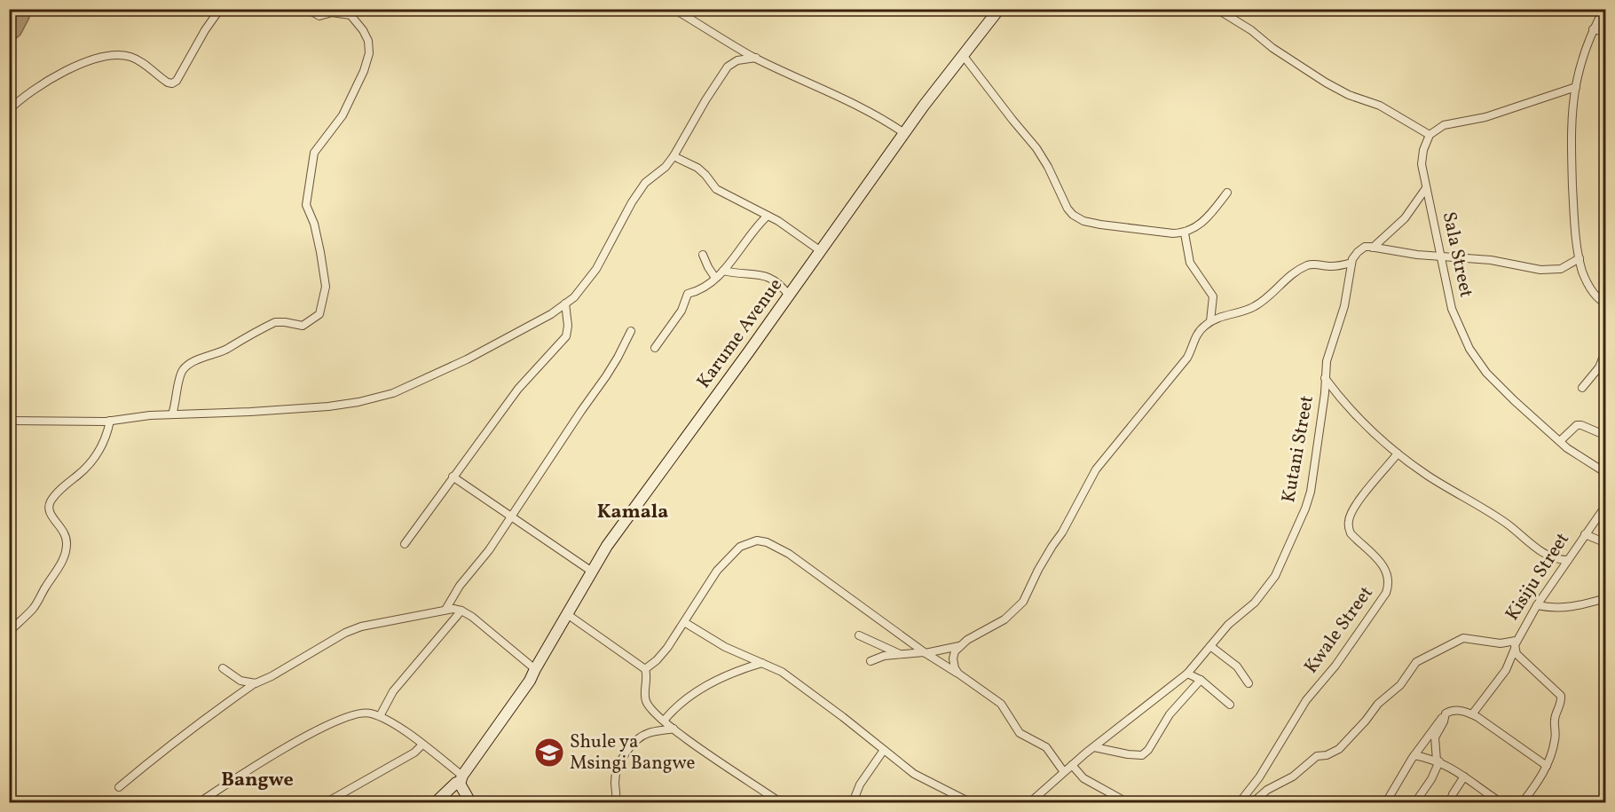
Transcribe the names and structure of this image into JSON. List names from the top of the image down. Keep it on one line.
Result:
{"streets":{"street":["Sala Street","Karume Avenue","Kutani Street","Kisiju Street","Kwale Street"]},"districts":["Kamala","Bangwe"],"places":{"school or university":["Shule ya Msingi Bangwe"]}}
